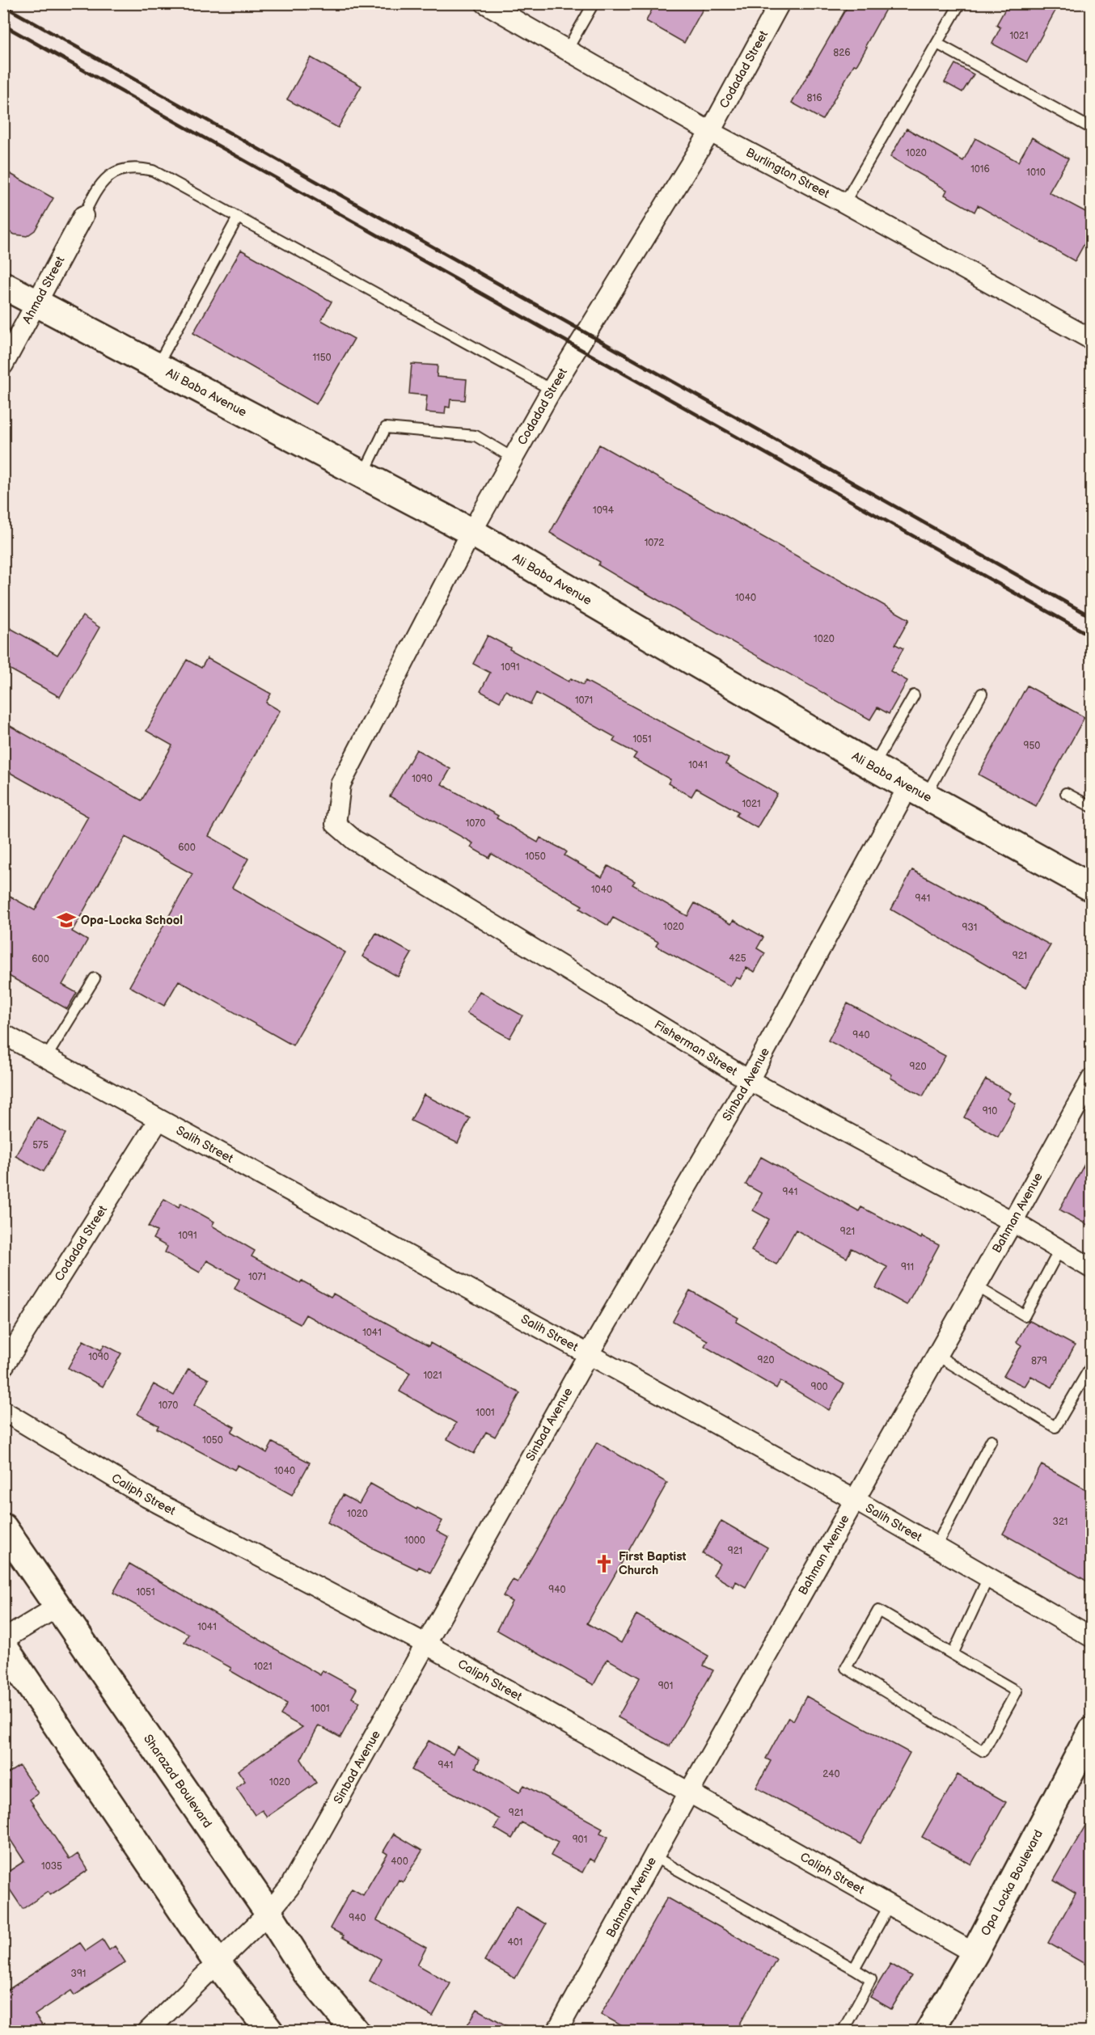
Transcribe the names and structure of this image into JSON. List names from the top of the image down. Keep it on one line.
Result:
{"streets":{"street":["Codadad Street","Burlington Street","Ahmad Street","Ali Baba Avenue","Fisherman Street","Sinbad Avenue","Salih Street","Bahman Avenue","Caliph Street","Sharazad Boulevard","Opa Locka Boulevard"]},"crossings":[["Codadad Street","Burlington Street"],["Codadad Street","Ali Baba Avenue"],["Codadad Street","Fisherman Street"],["Codadad Street","Salih Street"],["Ahmad Street","Ali Baba Avenue"],["Ali Baba Avenue","Sinbad Avenue"],["Fisherman Street","Sinbad Avenue"],["Fisherman Street","Bahman Avenue"],["Sinbad Avenue","Salih Street"],["Sinbad Avenue","Caliph Street"],["Sinbad Avenue","Sharazad Boulevard"],["Salih Street","Bahman Avenue"],["Bahman Avenue","Caliph Street"],["Caliph Street","Opa Locka Boulevard"]],"places":{"school or university":["Opa-Locka School"],"church":["First Baptist Church"]},"house_numbers":["1021","826","816","1020","1016","1010","1150","1094","1072","1040","1020","1091","1071","1051","950","1041","1090","1021","1070","600","1050","1040","941","1020","931","921","425","600","940","920","910","575","941","921","1091","911","1071","1041","1090","920","879","1021","900","1070","1001","1050","1040","1020","321","1000","921","940","1051","1041","1021","901","1001","941","240","1020","921","901","400","1035","940","401","391"]}
